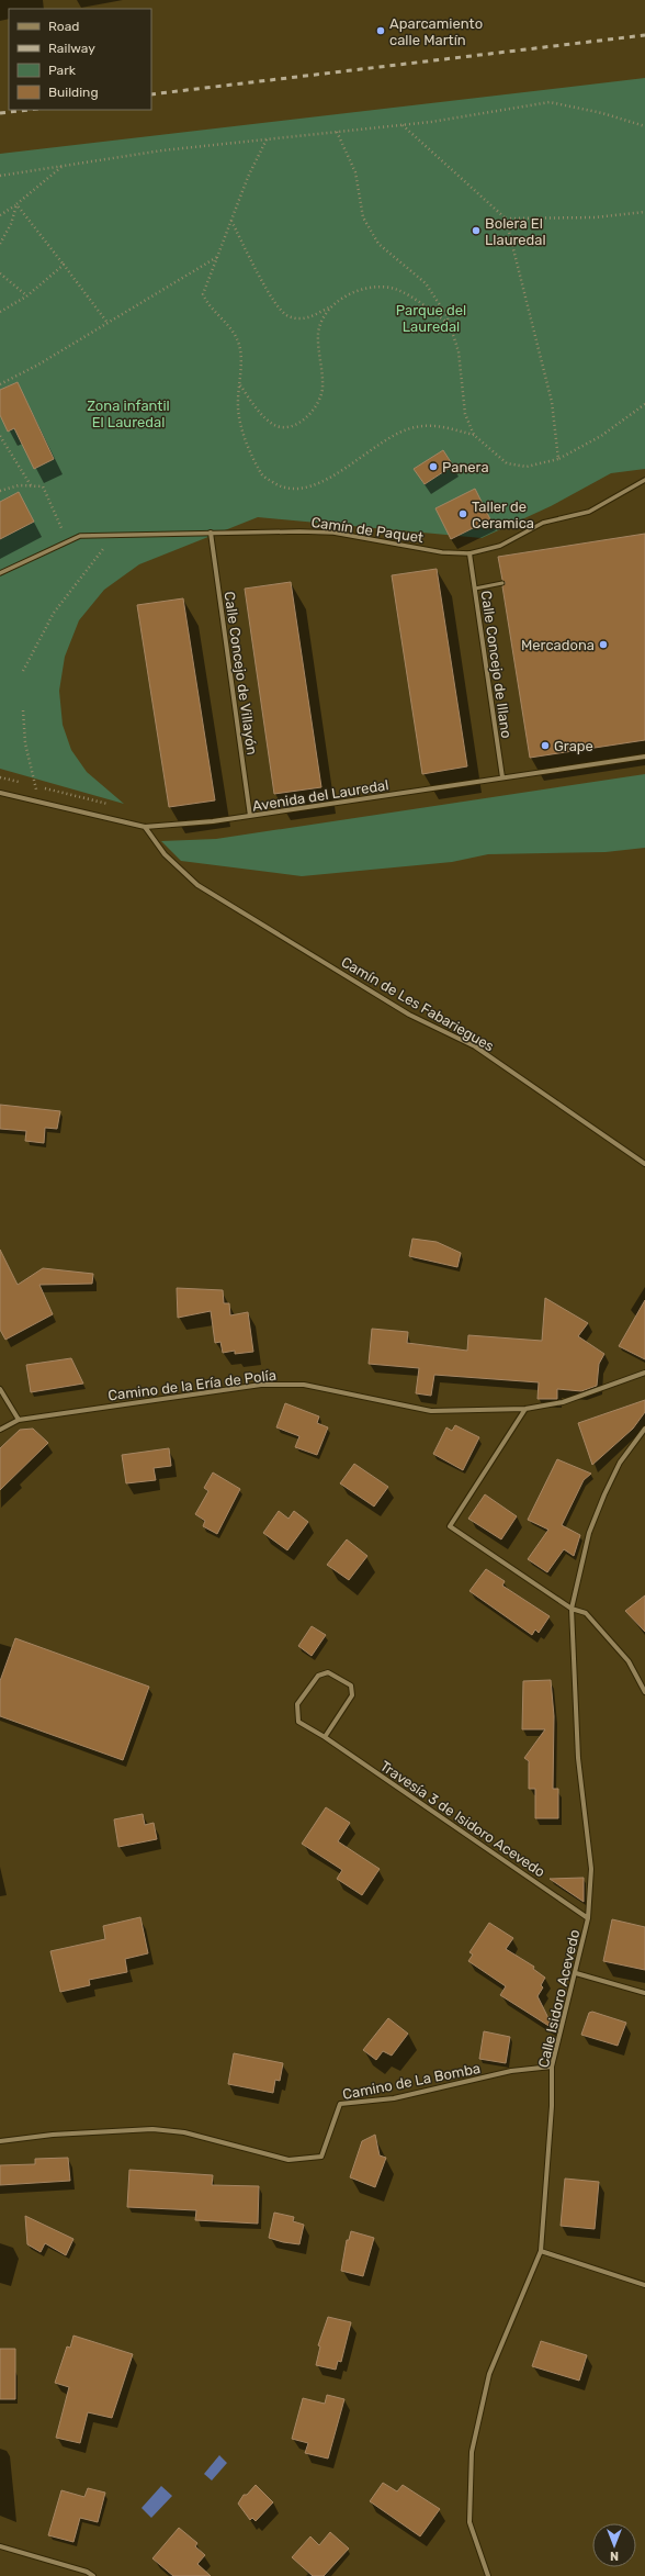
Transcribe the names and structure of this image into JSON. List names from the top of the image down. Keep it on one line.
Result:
{"streets":{"street":["Camín de Paquet","Calle Concejo de Illano","Calle Concejo de Villayón","Avenida del Lauredal","Camín de Les Fabariegues","Camino de la Ería de Polía","Travesía 3 de Isidoro Acevedo","Calle Isidoro Acevedo","Camino de La Bomba"]},"crossings":[["Camín de Paquet","Calle Concejo de Illano"],["Camín de Paquet","Calle Concejo de Villayón"],["Calle Concejo de Illano","Avenida del Lauredal"],["Calle Concejo de Villayón","Avenida del Lauredal"],["Avenida del Lauredal","Camín de Les Fabariegues"],["Travesía 3 de Isidoro Acevedo","Calle Isidoro Acevedo"],["Calle Isidoro Acevedo","Camino de La Bomba"]],"parks":["Parque del Lauredal","Zona infantil El Lauredal"],"places":["Aparcamiento calle Martín","Bolera El Llauredal","Panera","Taller de Ceramica","Mercadona","Grape"],"legend":["Road","Railway","Park","Building"],"north":"bottom"}
